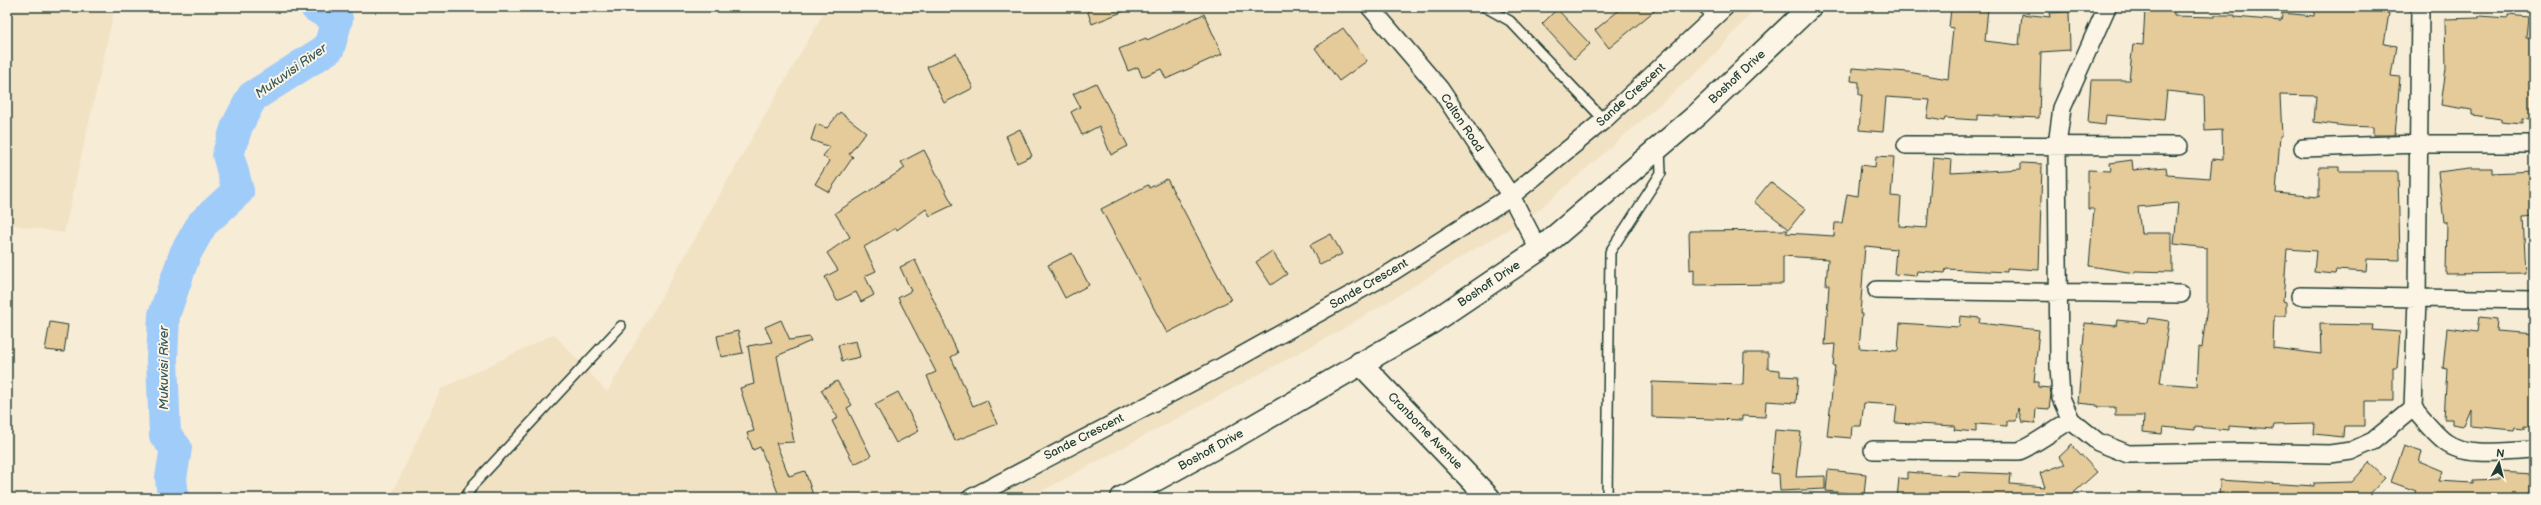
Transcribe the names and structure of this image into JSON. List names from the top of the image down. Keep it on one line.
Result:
{"streets":{"main road":["Boshoff Drive","Cranborne Avenue"],"street":["Sande Crescent","Calton Road"]},"crossings":[["Boshoff Drive","Calton Road"],["Boshoff Drive","Cranborne Avenue"],["Sande Crescent","Calton Road"]],"water":["Mukuvisi River"],"north":"top"}
